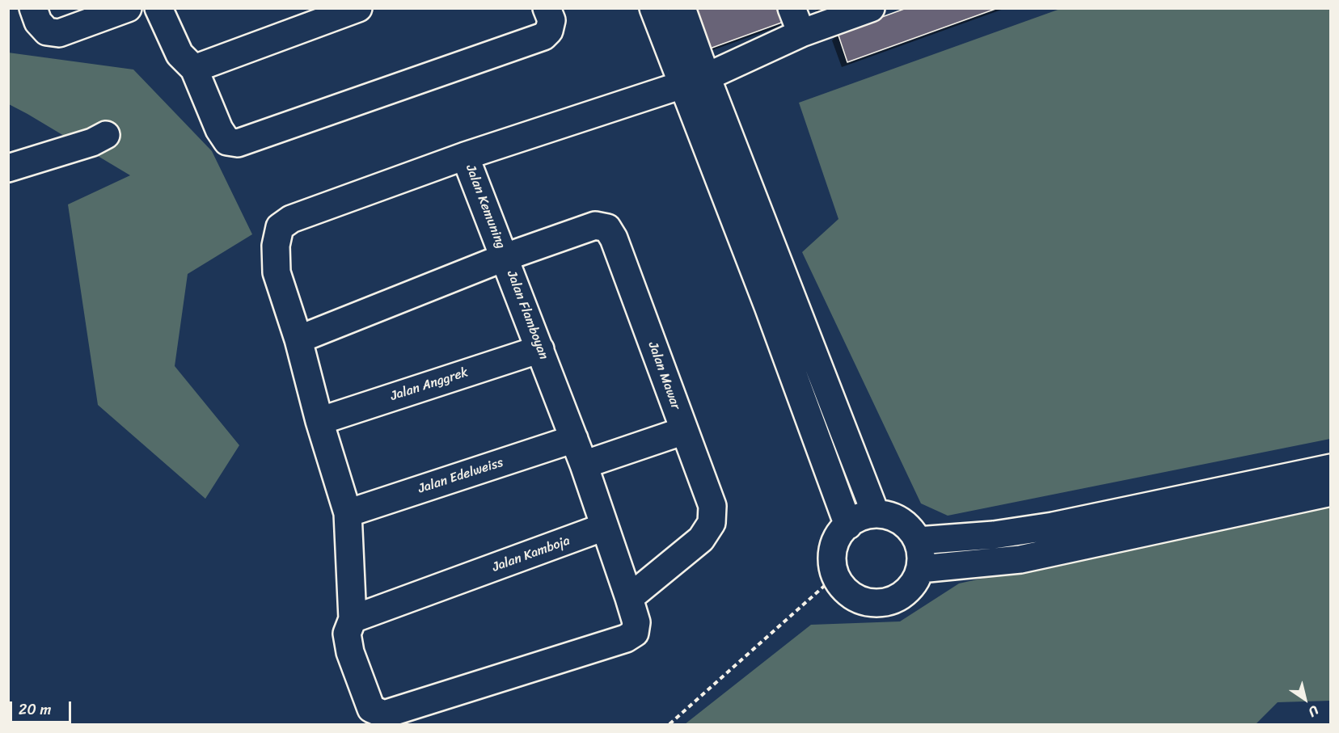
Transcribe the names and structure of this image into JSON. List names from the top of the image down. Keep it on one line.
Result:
{"streets":{"street":["Jalan Kemuning","Jalan Flamboyan","Jalan Mawar","Jalan Anggrek","Jalan Edelweiss","Jalan Kamboja"]},"crossings":[["Jalan Kemuning","Jalan Flamboyan"],["Jalan Kemuning","Jalan Mawar"],["Jalan Flamboyan","Jalan Mawar"],["Jalan Flamboyan","Jalan Anggrek"],["Jalan Flamboyan","Jalan Edelweiss"],["Jalan Flamboyan","Jalan Kamboja"]],"scale_bar":"20 m","north":"bottom right"}
